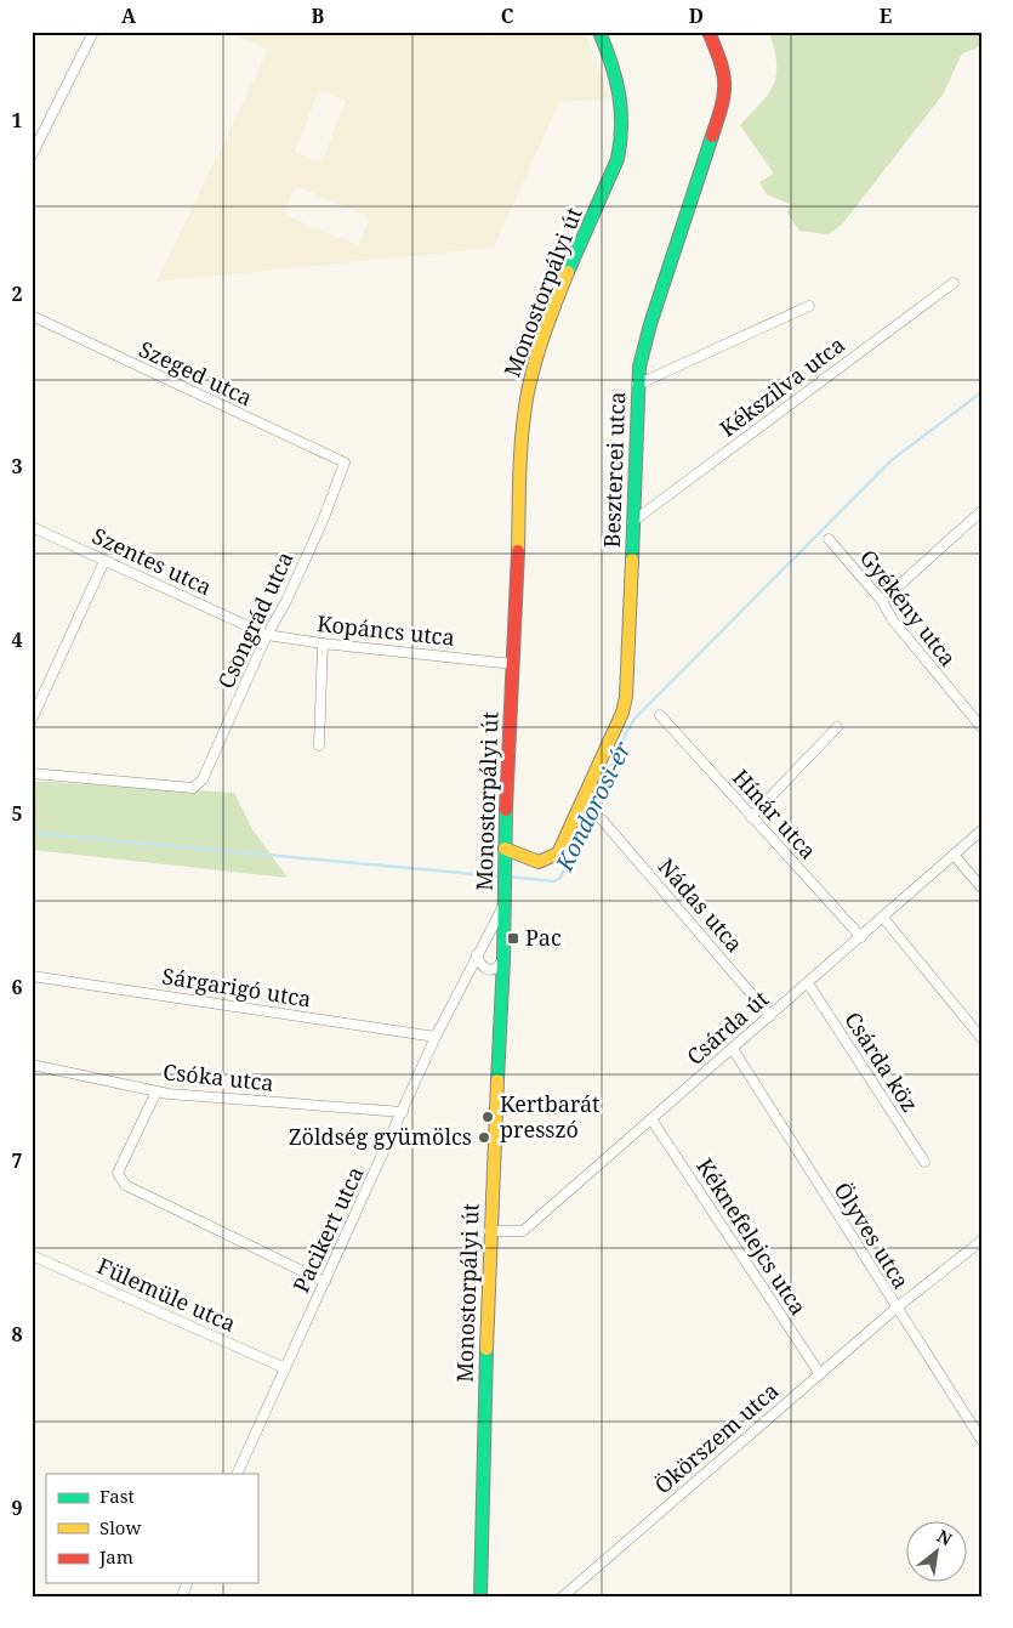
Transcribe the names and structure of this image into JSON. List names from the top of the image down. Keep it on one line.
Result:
{"streets":{"street":["Monostorpályi út","Szeged utca","Kékszilva utca","Besztercei utca","Szentes utca","Gyékény utca","Csongrád utca","Kopáncs utca","Hínár utca","Nádas utca","Sárgarigó utca","Csárda út","Csárda köz","Csóka utca","Pacikert utca","Ölyves utca","Kéknefelejcs utca","Fülemüle utca","Ökörszem utca"]},"crossings":[["Monostorpályi út","Besztercei utca"],["Monostorpályi út","Kopáncs utca"],["Monostorpályi út","Csárda út"],["Monostorpályi út","Pacikert utca"],["Szeged utca","Csongrád utca"],["Kékszilva utca","Besztercei utca"],["Szentes utca","Kopáncs utca"],["Csongrád utca","Kopáncs utca"],["Hínár utca","Csárda út"],["Nádas utca","Csárda út"],["Sárgarigó utca","Pacikert utca"],["Csárda út","Csárda köz"],["Csárda út","Ölyves utca"],["Csárda út","Kéknefelejcs utca"],["Csóka utca","Pacikert utca"],["Pacikert utca","Fülemüle utca"],["Ölyves utca","Ökörszem utca"],["Kéknefelejcs utca","Ökörszem utca"]],"water":["Kondorosi-ér"],"places":{"transit":["Pac"],"other":["Kertbarát presszó","Zöldség gyümölcs"]},"legend":["Fast","Slow","Jam"],"north":"top right","grid":{"columns":["A","B","C","D","E"],"rows":["1","2","3","4","5","6","7","8","9"]}}
